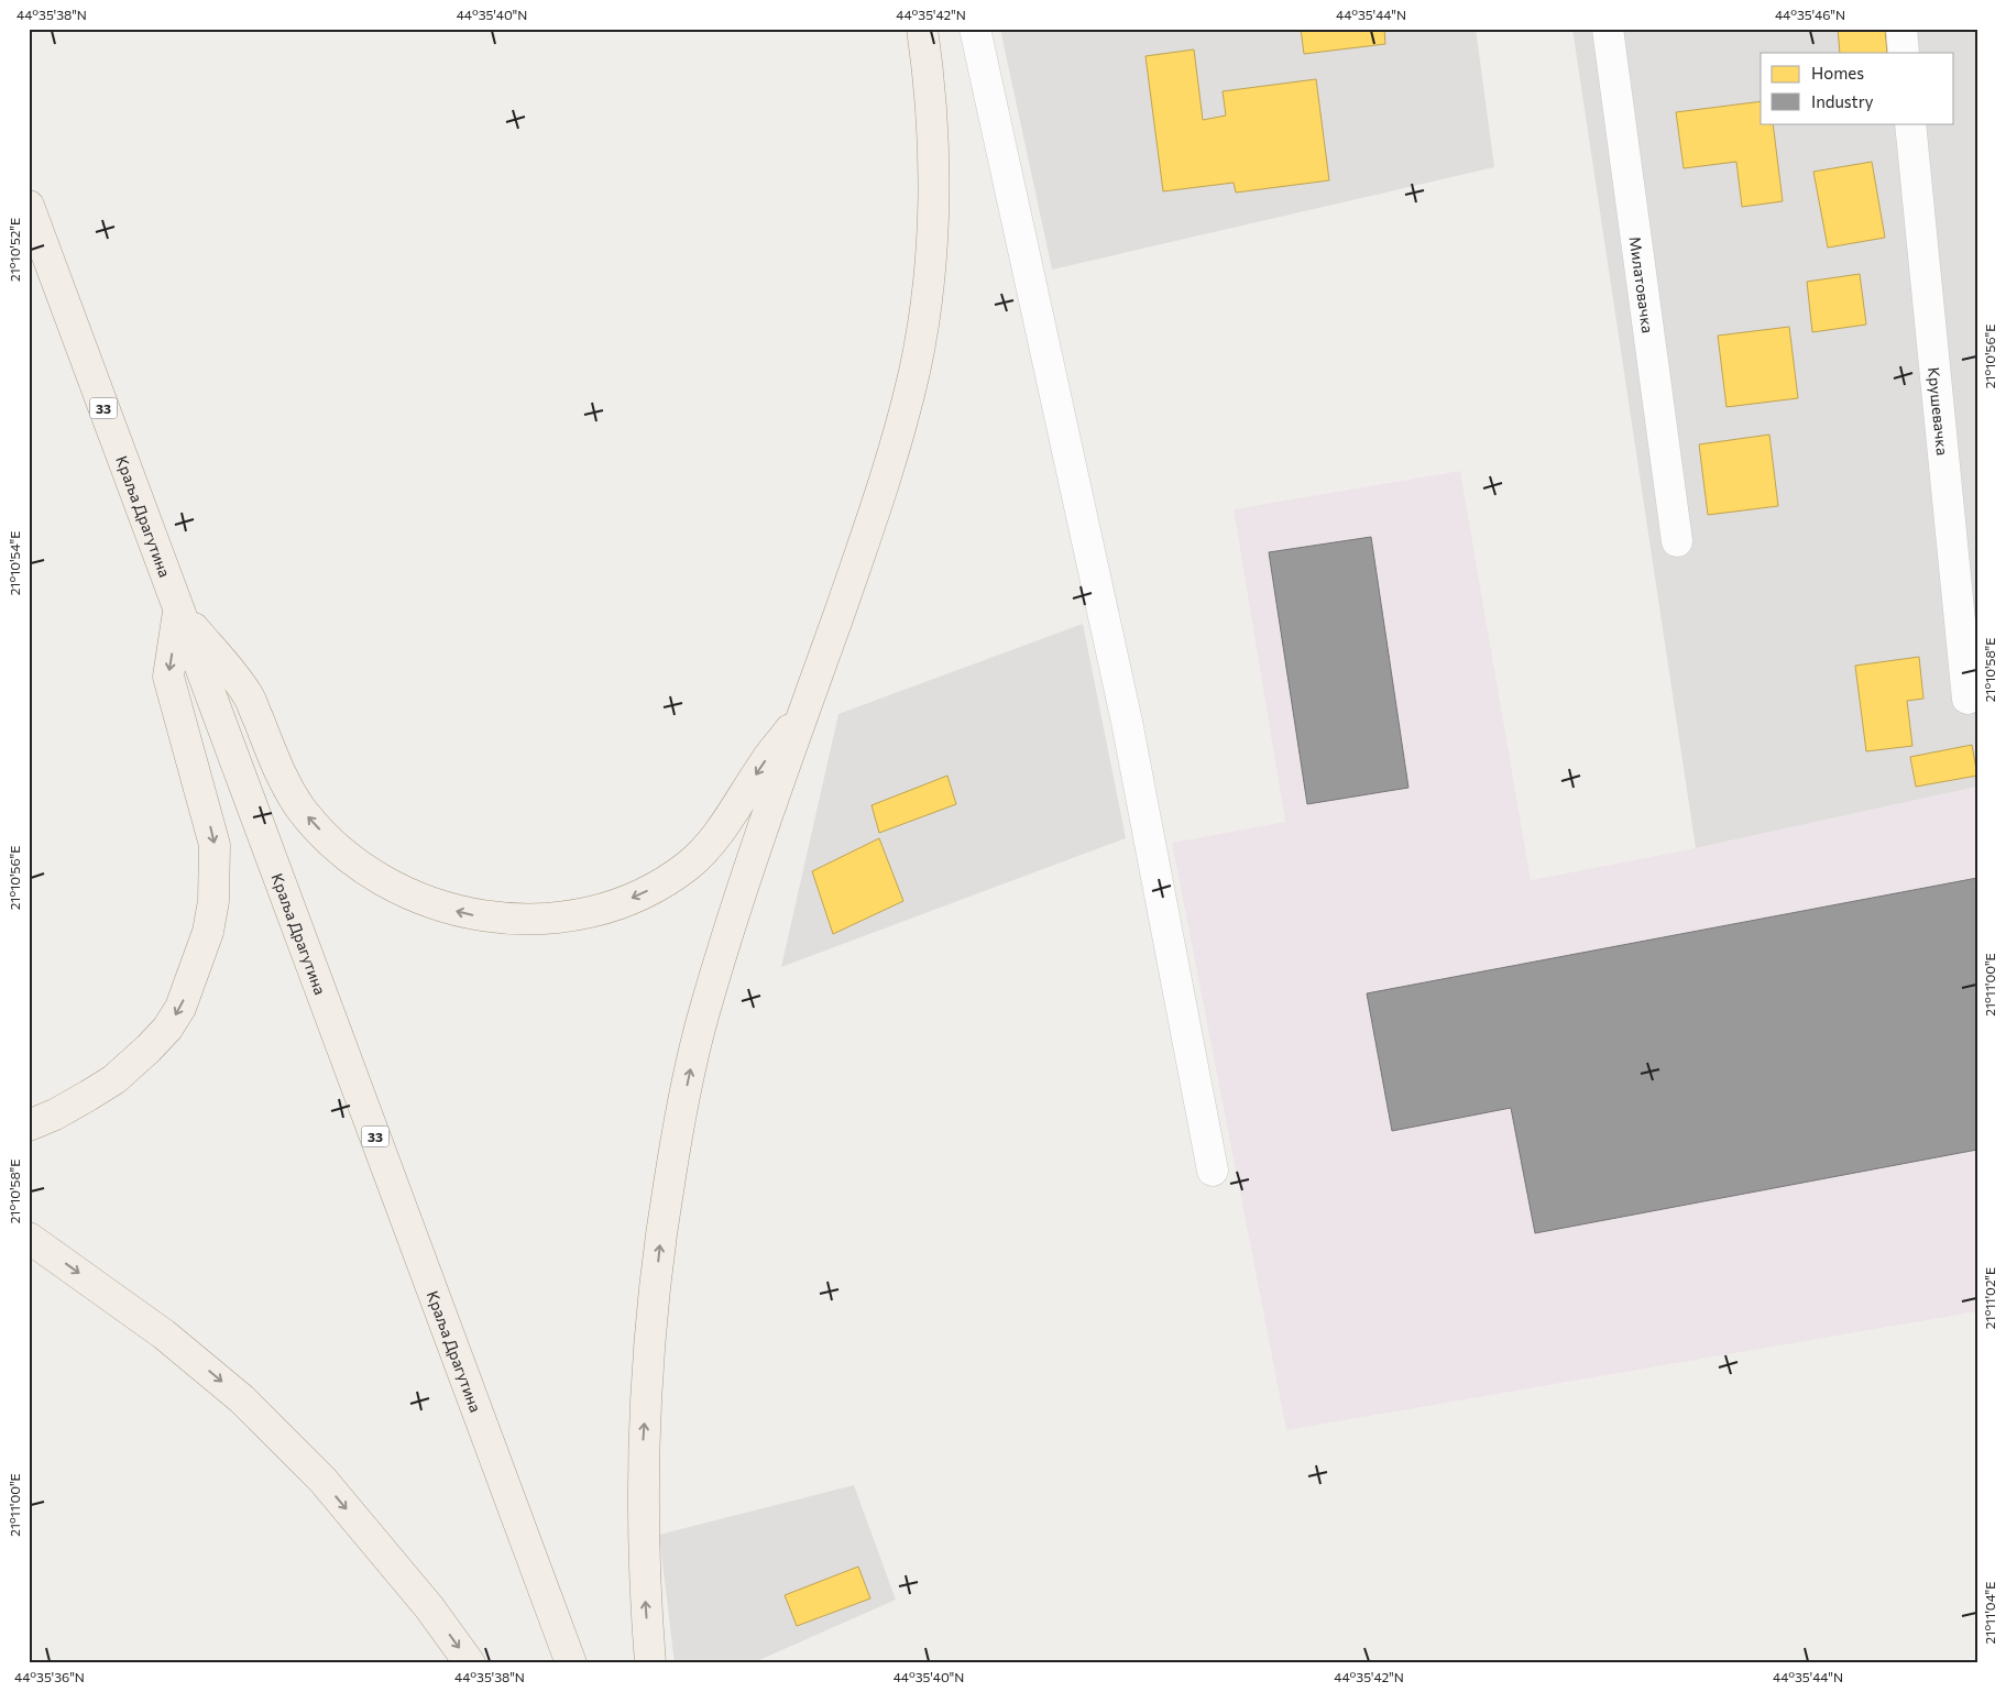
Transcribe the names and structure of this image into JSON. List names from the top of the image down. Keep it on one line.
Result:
{"streets":{"main road":["33","Краља Драгутина"],"street":["Милатовачка","Крушевачка"]},"legend":["Homes","Industry"],"coordinates":["44°35'38\"N","44°35'40\"N","44°35'42\"N","44°35'44\"N","44°35'46\"N","21°10'52\"E","21°10'56\"E","21°10'54\"E","21°10'58\"E","21°11'00\"E","21°11'02\"E","21°11'04\"E","44°35'36\"N"]}
